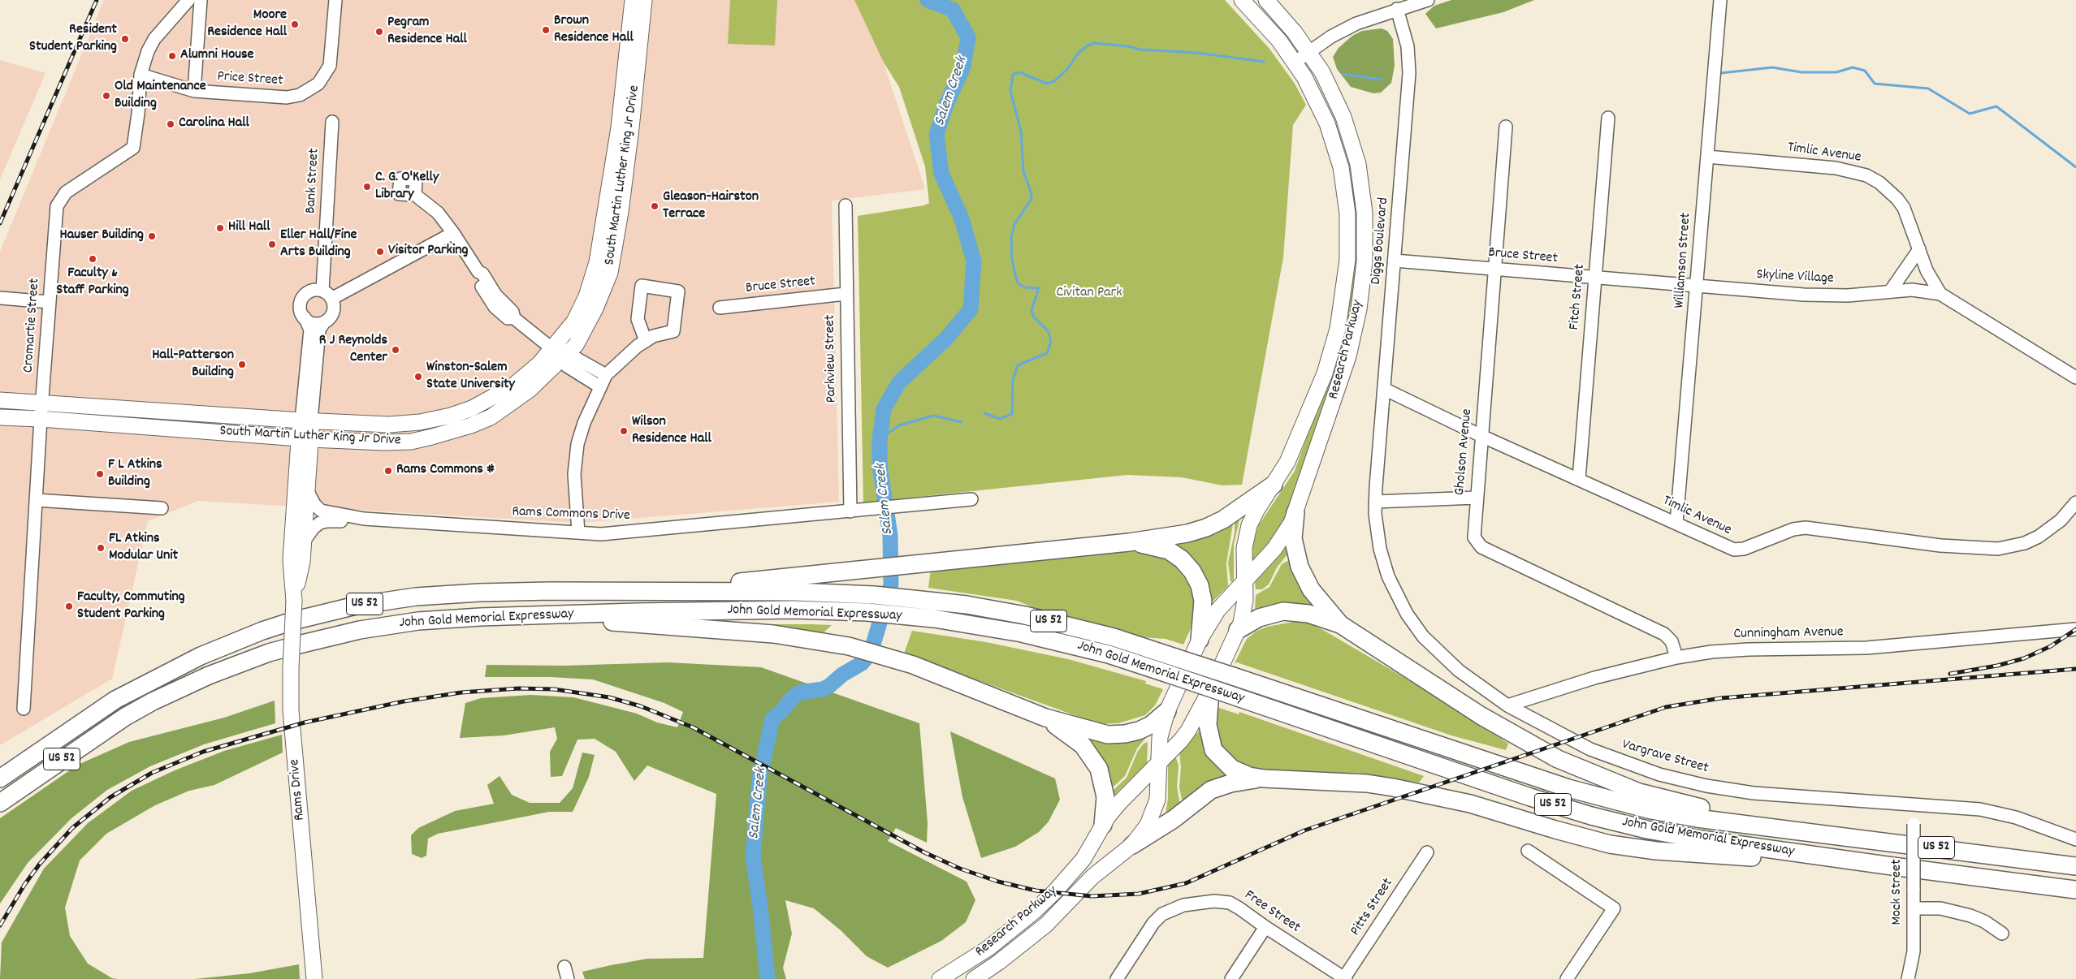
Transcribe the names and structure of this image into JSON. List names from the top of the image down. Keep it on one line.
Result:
{"streets":{"highway":["US 52","John Gold Memorial Expressway"],"main road":["South Martin Luther King Jr Drive","Research Parkway","Rams Drive"],"street":["Price Street","Timlic Avenue","Bank Street","Diggs Boulevard","Bruce Street","Williamson Street","Skyline Village","Fitch Street","Cromartie Street","Parkview Street","Gholson Avenue","Rams Commons Drive","Cunningham Avenue","Vargrave Street","Mock Street","Pitts Street","Free Street"]},"crossings":[["Price Street","Cromartie Street"],["Timlic Avenue","Diggs Boulevard"],["Timlic Avenue","Williamson Street"],["Timlic Avenue","Skyline Village"],["Timlic Avenue","Fitch Street"],["Timlic Avenue","Gholson Avenue"],["South Martin Luther King Jr Drive","Cromartie Street"],["South Martin Luther King Jr Drive","Rams Drive"],["Diggs Boulevard","Bruce Street"],["Diggs Boulevard","Vargrave Street"],["Bruce Street","Williamson Street"],["Bruce Street","Skyline Village"],["Bruce Street","Fitch Street"],["Bruce Street","Parkview Street"],["Bruce Street","Gholson Avenue"],["Williamson Street","Skyline Village"],["Research Parkway","John Gold Memorial Expressway"],["Parkview Street","Rams Commons Drive"],["Gholson Avenue","Cunningham Avenue"],["Cunningham Avenue","Vargrave Street"],["Vargrave Street","Mock Street"],["Pitts Street","Free Street"]],"water":["Salem Creek"],"parks":["Civitan Park"],"places":["Moore Residence Hall","Brown Residence Hall","Pegram Residence Hall","Resident Student Parking","Alumni House","Old Maintenance Building","Carolina Hall","C. G. O'Kelly Library","Gleason-Hairston Terrace","Hill Hall","Hauser Building","Eller Hall/Fine Arts Building","Visitor Parking","Faculty & Staff Parking","R J Reynolds Center","Hall-Patterson Building","Winston-Salem State University","Wilson Residence Hall","Rams Commons #","F L Atkins Building","FL Atkins Modular Unit","Faculty, Commuting Student Parking"]}
